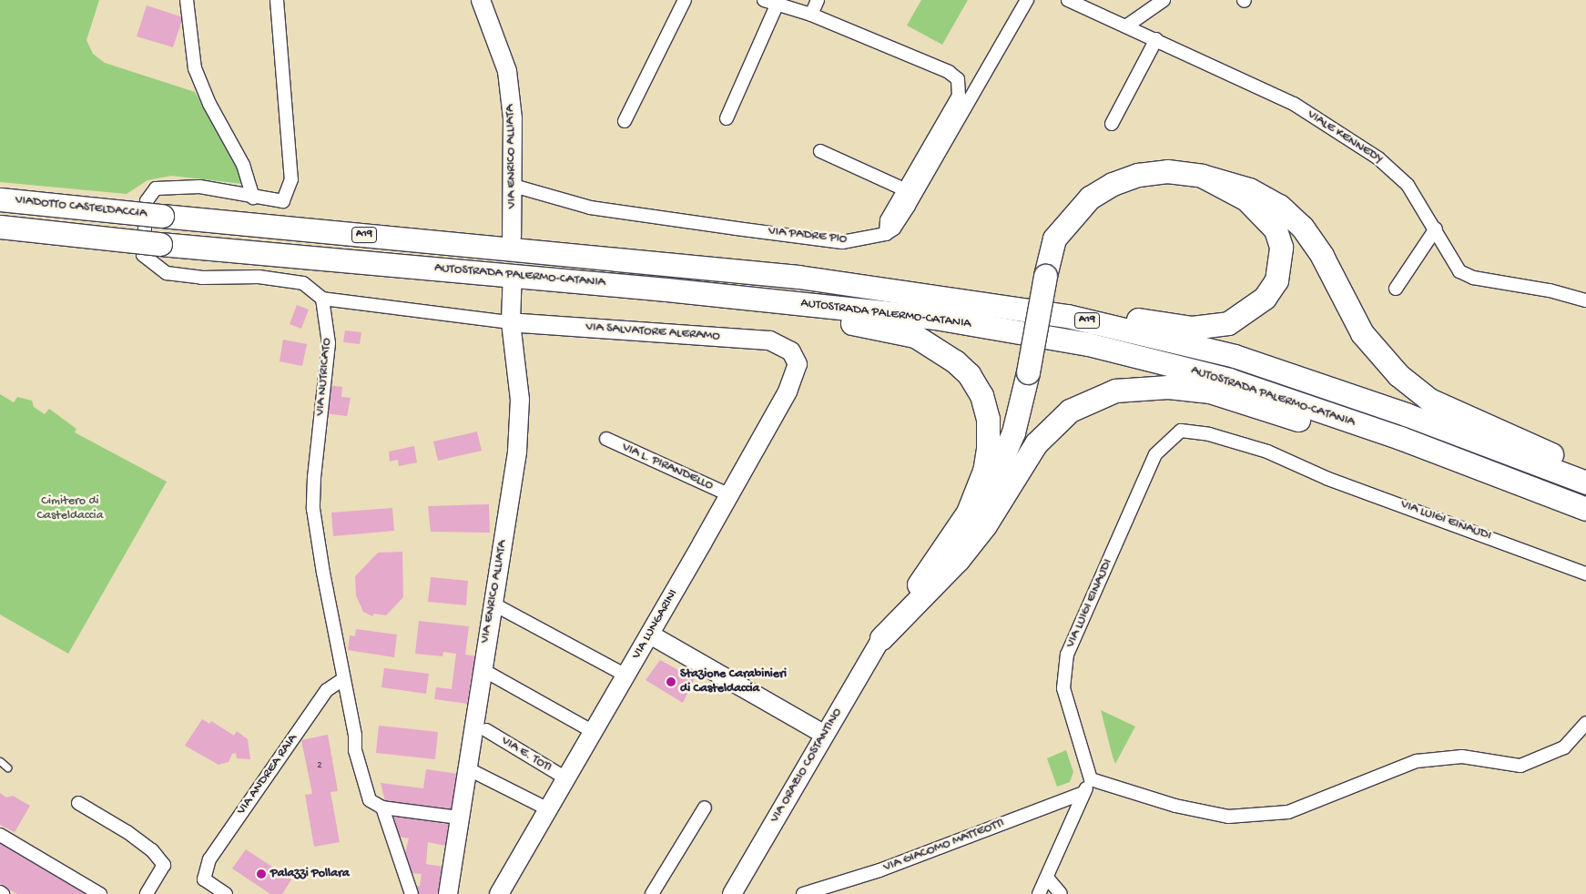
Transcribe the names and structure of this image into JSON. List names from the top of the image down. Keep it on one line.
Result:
{"streets":{"highway":["VIADOTTO CASTELDACCIA","A19","AUTOSTRADA PALERMO-CATANIA"],"street":["VIALE KENNEDY","VIA ENRICO ALLIATA","VIA PADRE PIO","VIA SALVATORE ALERAMO","VIA NUTRICATO","VIA L. PIRANDELLO","VIA LUIGI EINAUDI","VIA LUNGARINI","VIA E. TOTI","VIA ORAZIO COSTANTINO","VIA ANDREA RAIA","VIA GIACOMO MATTEOTTI"]},"crossings":[["VIA ENRICO ALLIATA","VIA PADRE PIO"],["VIA ENRICO ALLIATA","VIA SALVATORE ALERAMO"],["VIADOTTO CASTELDACCIA","AUTOSTRADA PALERMO-CATANIA"],["VIA SALVATORE ALERAMO","VIA LUNGARINI"],["VIA NUTRICATO","VIA ANDREA RAIA"],["VIA L. PIRANDELLO","VIA LUNGARINI"],["VIA LUNGARINI","VIA E. TOTI"]],"parks":["Cimitero di Casteldaccia"],"places":["Stazione Carabinieri di Casteldaccia","Palazzi Pollara"],"house_numbers":["2"]}
